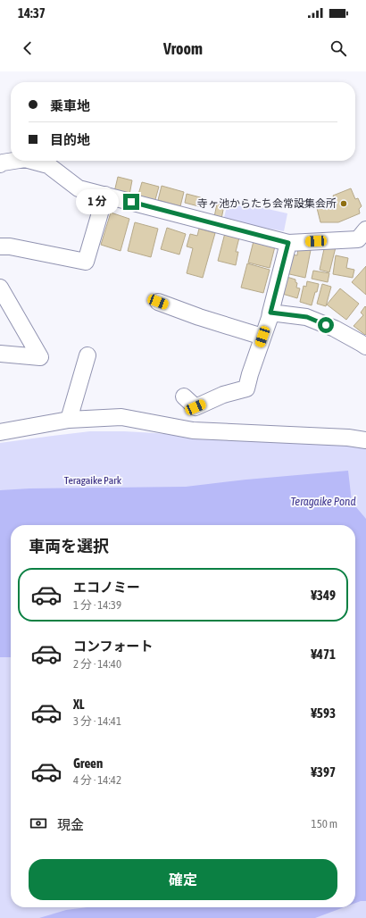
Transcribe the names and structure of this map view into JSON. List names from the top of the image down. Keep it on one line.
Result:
{"water":["Teragaike Pond"],"parks":["Teragaike Park"],"places":["寺ヶ池からたち会常設集会所"],"page":{"status":"14:37","header":"Vroom","banner":["乗車地","目的地"],"bubble":"1 分","heading":"車両を選択","list":[{"name":"エコノミー","note":"1 分 · 14:39","value":"¥349"},{"name":"コンフォート","note":"2 分 · 14:40","value":"¥471"},{"name":"XL","note":"3 分 · 14:41","value":"¥593"},{"name":"Green","note":"4 分 · 14:42","value":"¥397"}],"pay":["現金","150 m"],"buttons":"確定"}}
